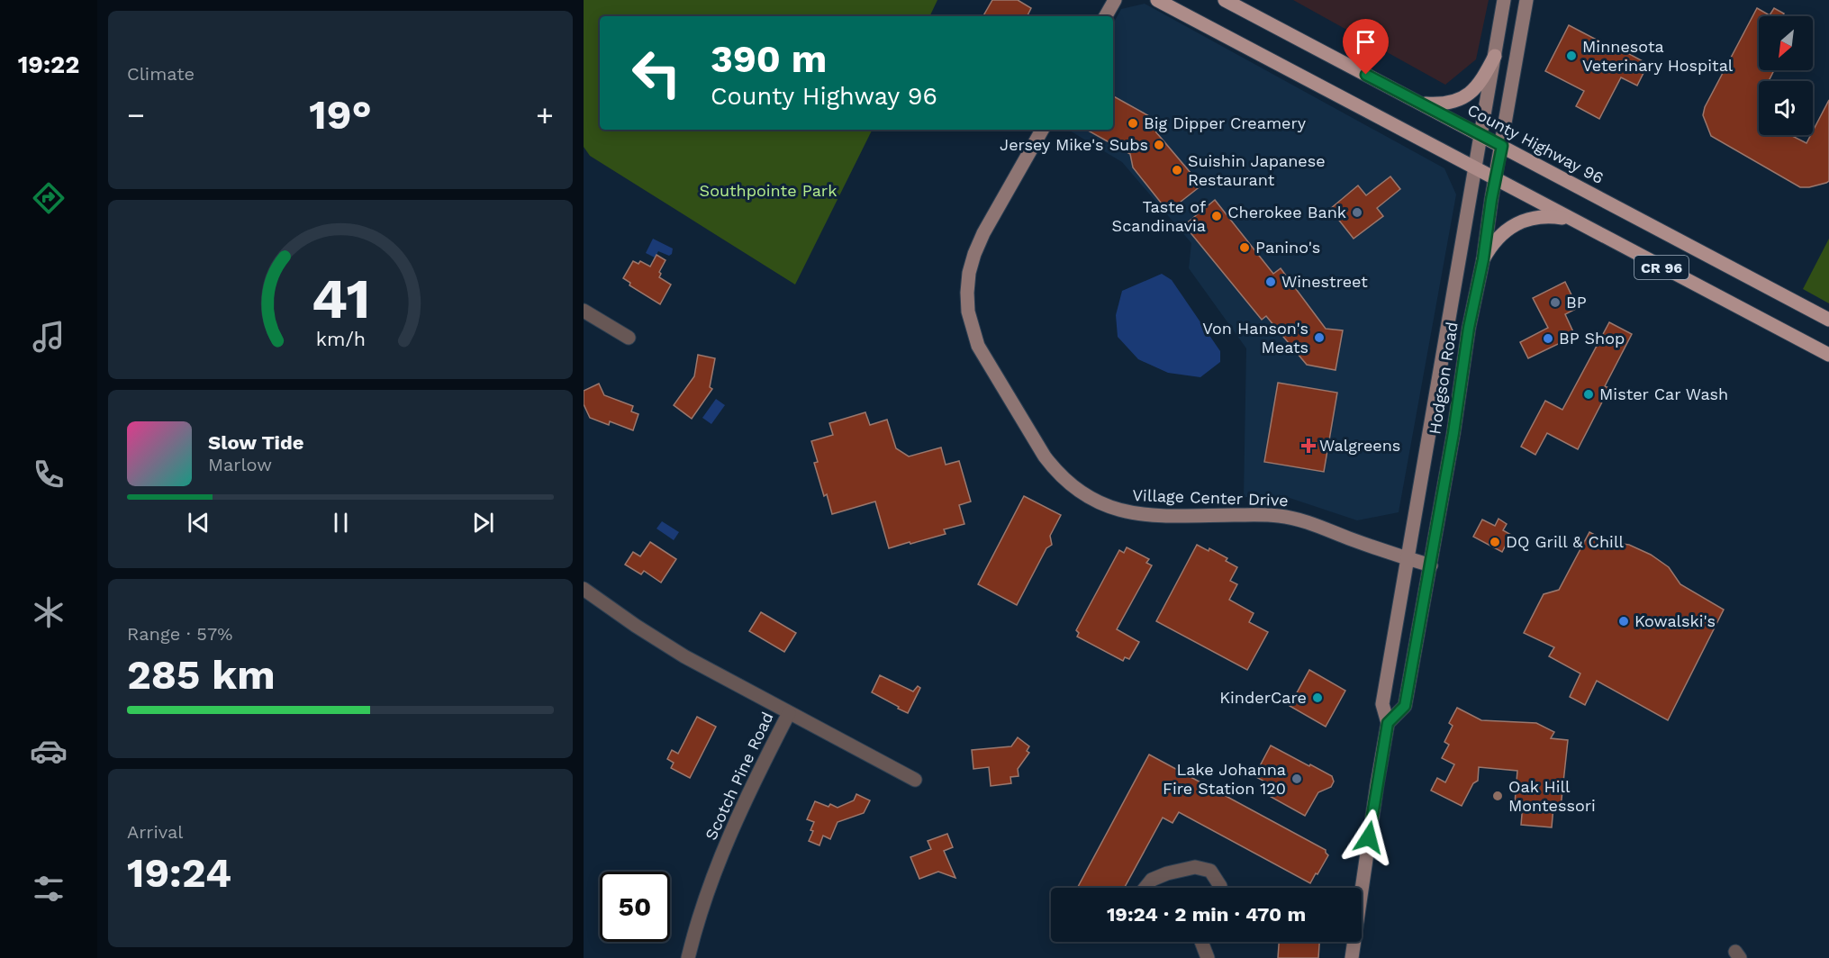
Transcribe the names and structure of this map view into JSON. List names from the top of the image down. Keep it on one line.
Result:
{"streets":{"main road":["County Highway 96","CR 96","Hodgson Road","Village Center Drive"],"street":["Scotch Pine Road"]},"crossings":[["County Highway 96","Hodgson Road"],["CR 96","Hodgson Road"],["Hodgson Road","Village Center Drive"]],"parks":["Southpointe Park"],"places":{"other":["Minnesota Veterinary Hospital","Big Dipper Creamery","Jersey Mike's Subs","Suishin Japanese Restaurant","Cherokee Bank","Taste of Scandinavia","Panino's","Winestreet","BP","Von Hanson's Meats","BP Shop","Mister Car Wash","DQ Grill & Chill","Kowalski's","KinderCare","Lake Johanna Fire Station 120","Oak Hill Montessori"],"health":["Walgreens"]},"north":"bottom left","page":{"tabs":"19:22","tile":["Climate",["Range · 57%","285 km"],["Arrival","19:24"]],"turn":["390 m","County Highway 96"],"heat":["−","19°","+"],"song":["Slow Tide","Marlow"],"limit":"50","trip":"19:24 · 2 min · 470 m","gauge":["41","km/h"]}}
